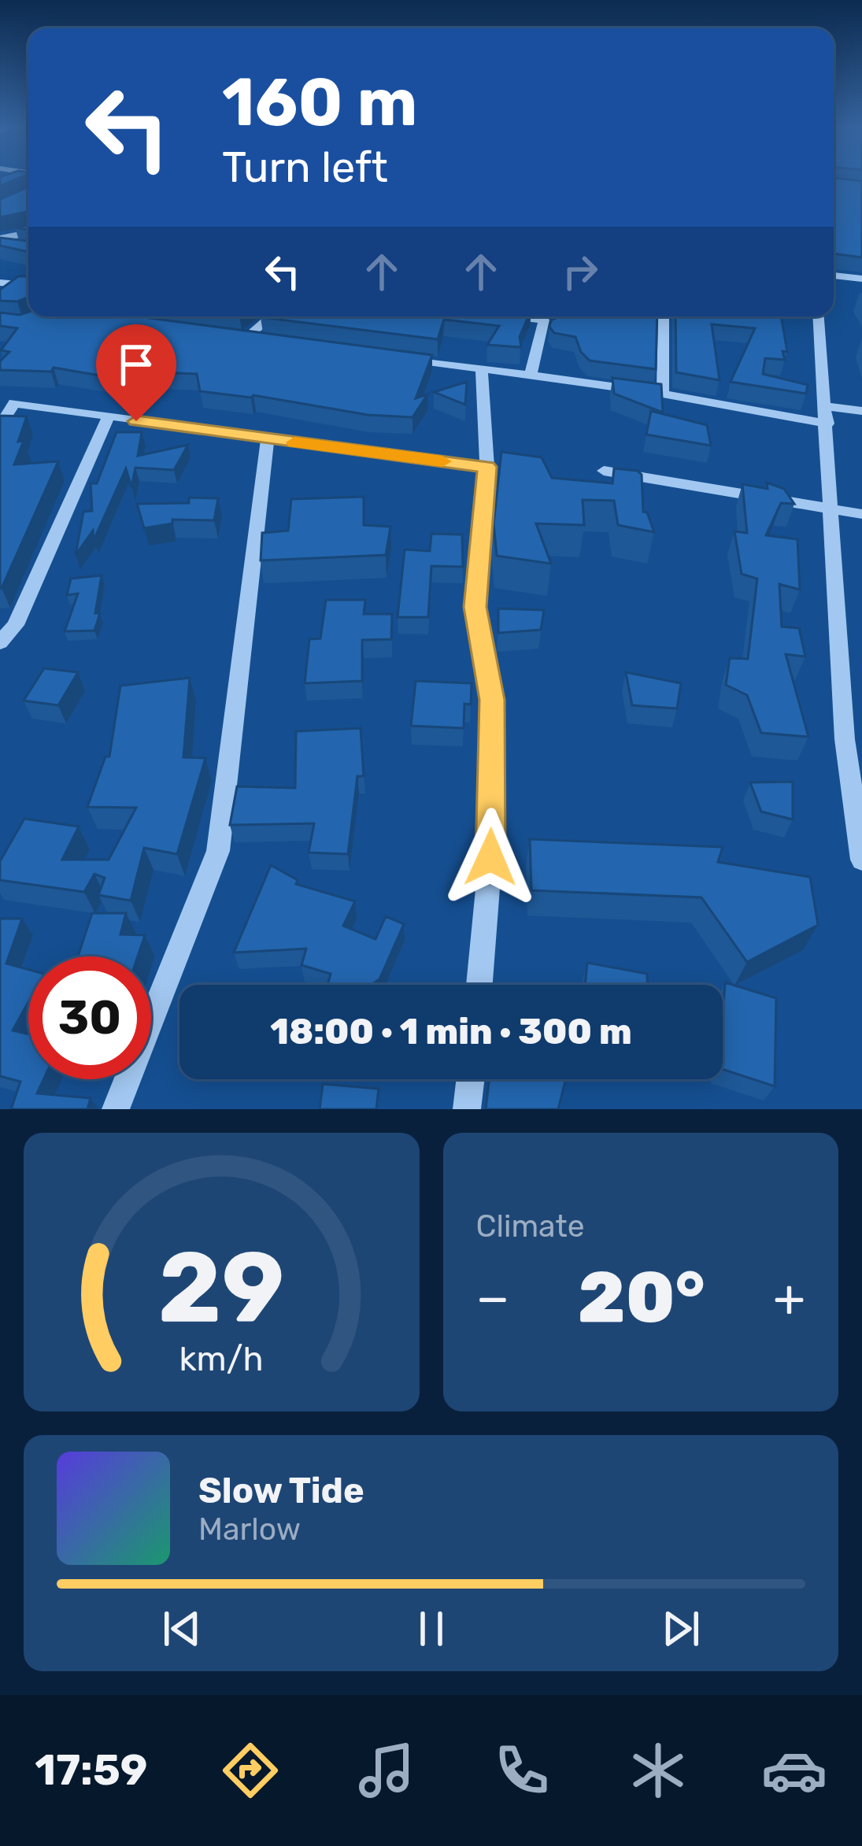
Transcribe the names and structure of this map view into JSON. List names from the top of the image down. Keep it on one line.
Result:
{"page":{"turn":["160 m","Turn left"],"limit":"30","trip":"18:00 · 1 min · 300 m","tile":"Climate","heat":["−","20°","+"],"song":["Slow Tide","Marlow"],"tabs":"17:59","gauge":["29","km/h"]}}
